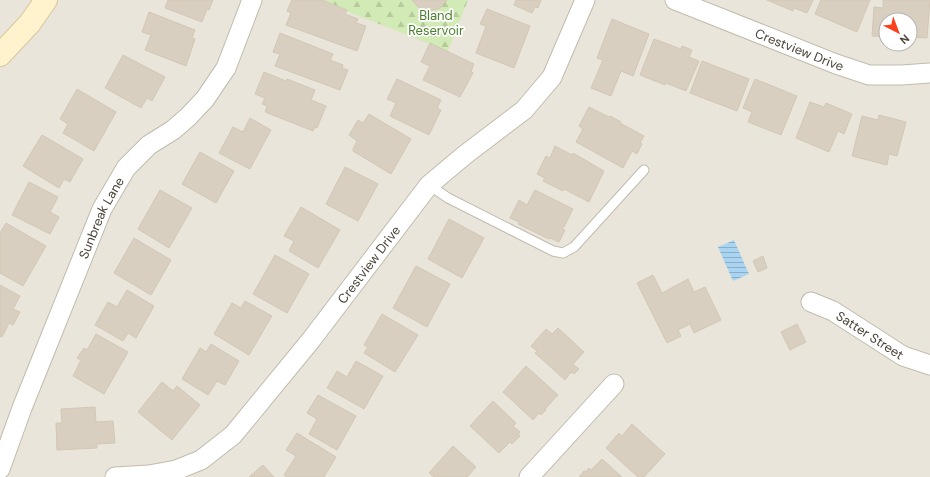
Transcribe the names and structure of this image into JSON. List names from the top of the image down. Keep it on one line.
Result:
{"streets":{"street":["Crestview Drive","Sunbreak Lane","Satter Street"]},"parks":["Bland Reservoir"],"north":"bottom right"}
